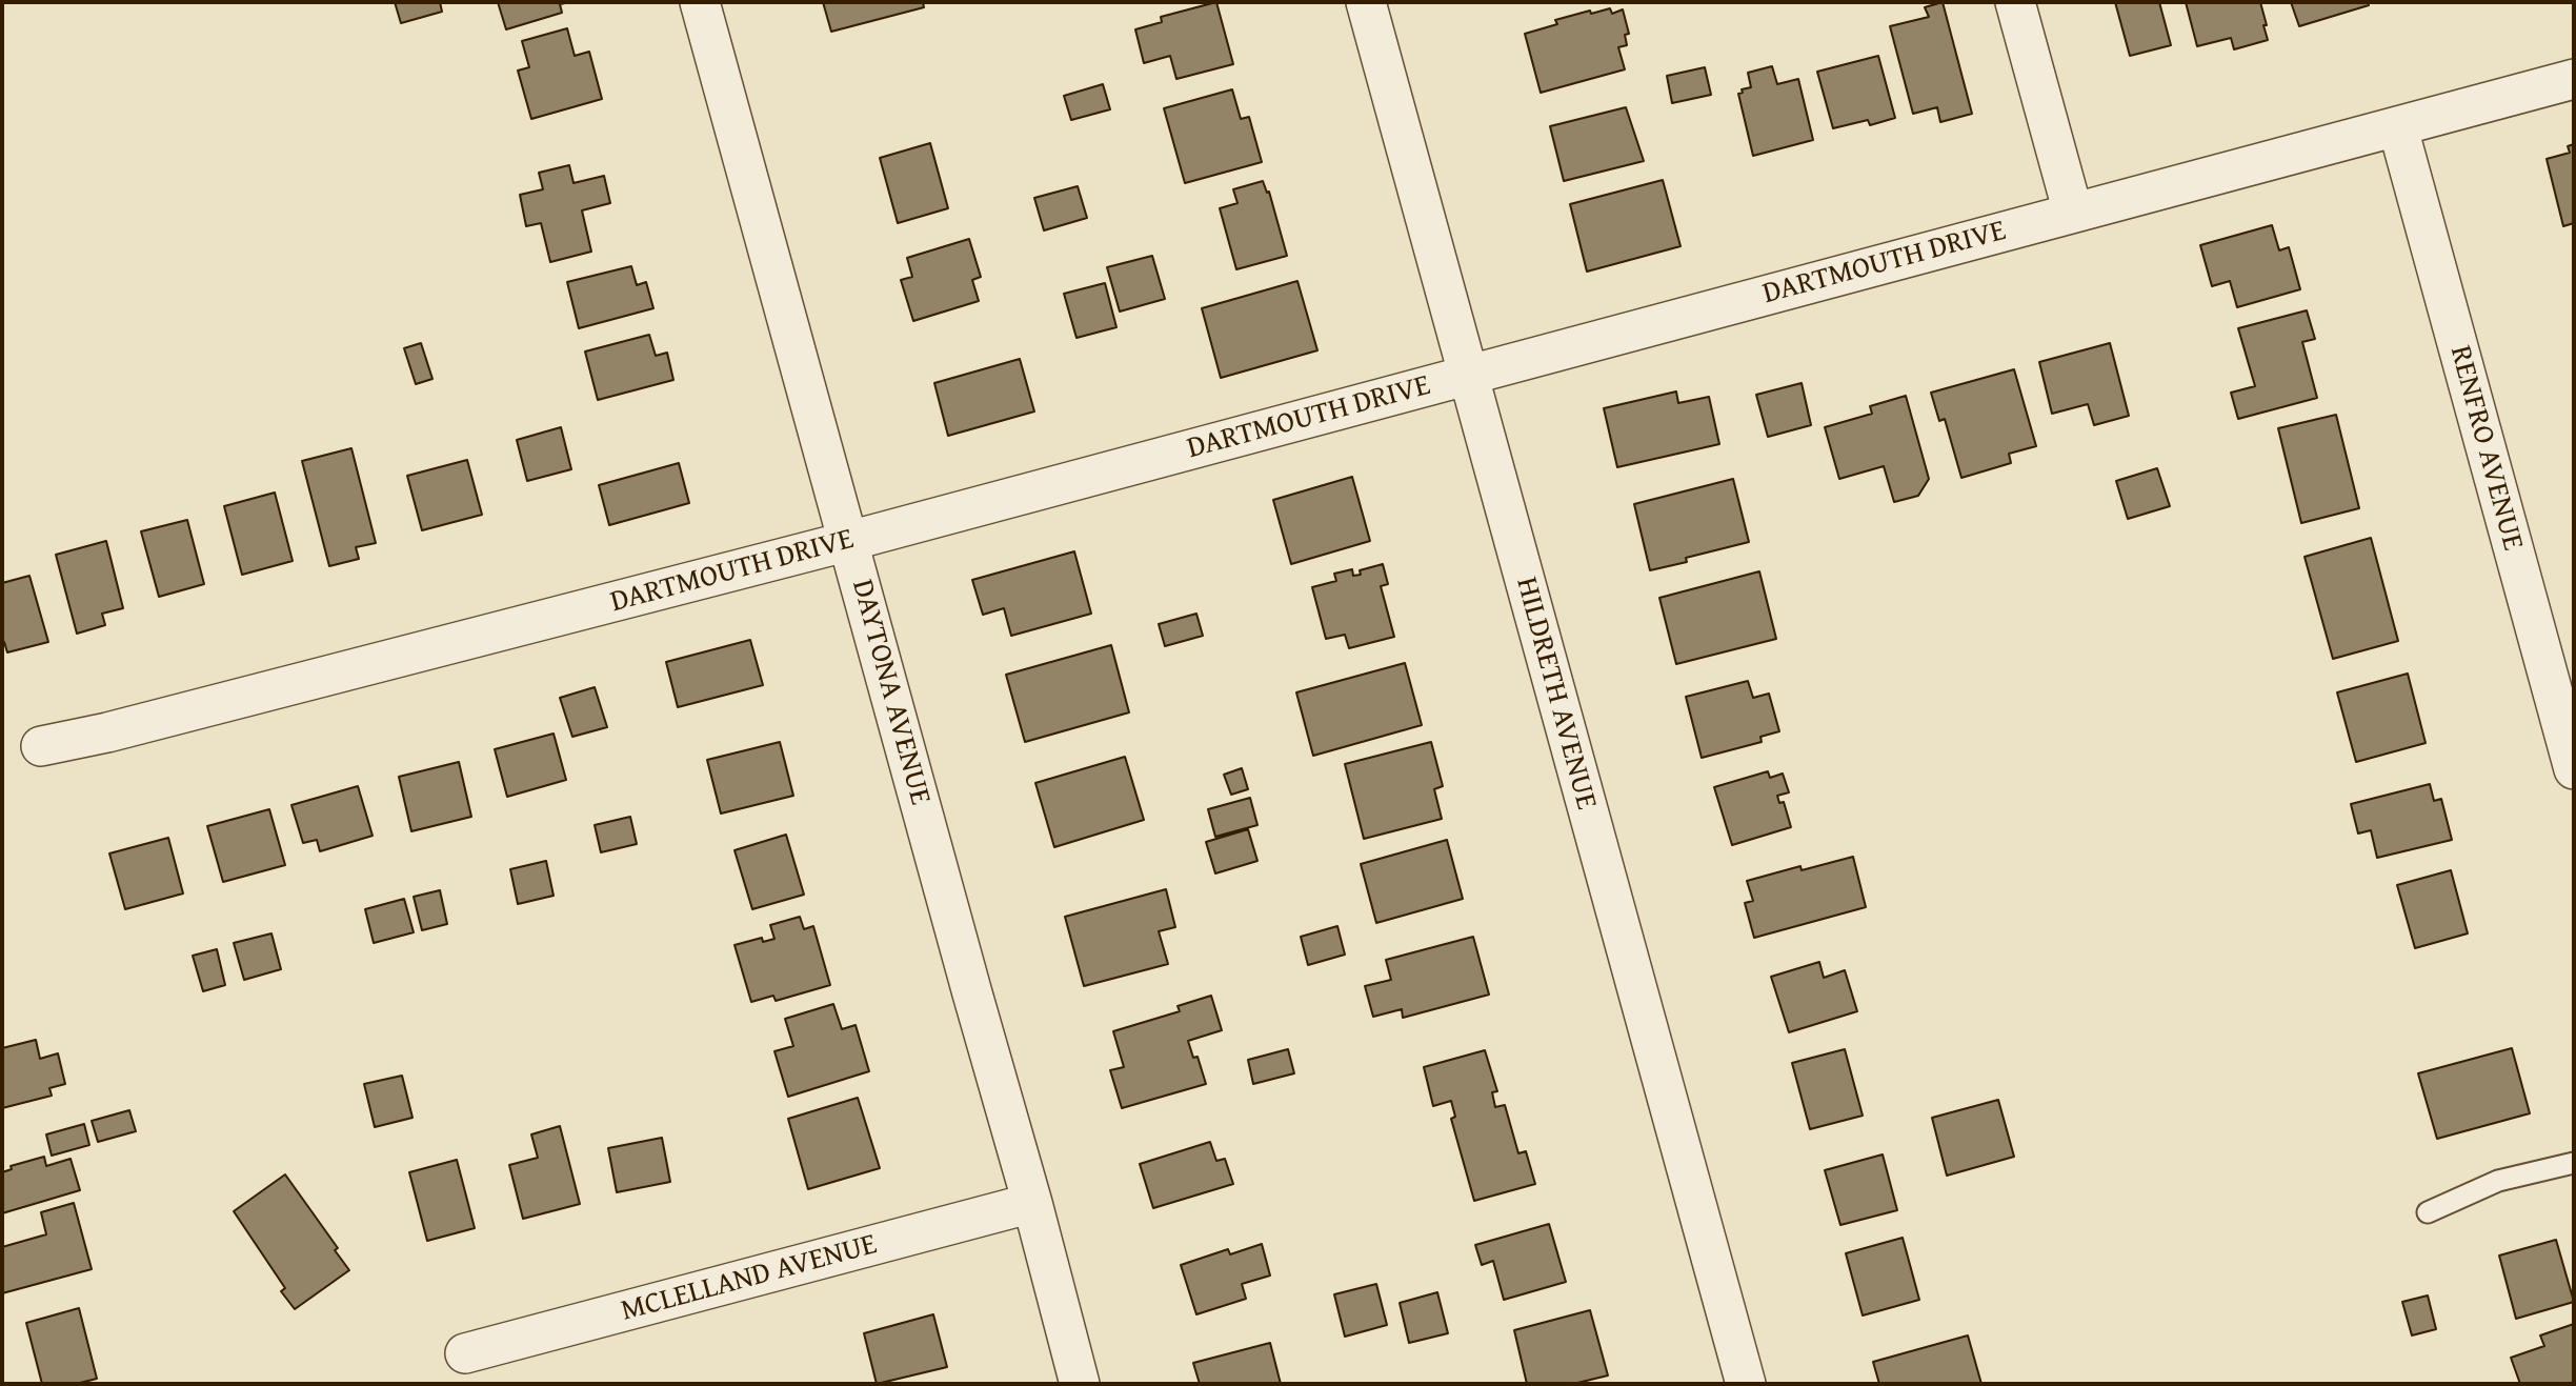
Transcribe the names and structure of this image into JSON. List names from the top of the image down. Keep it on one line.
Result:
{"streets":{"street":["DARTMOUTH DRIVE","RENFRO AVENUE","DAYTONA AVENUE","HILDRETH AVENUE","MCLELLAND AVENUE"]},"crossings":[["DARTMOUTH DRIVE","RENFRO AVENUE"],["DARTMOUTH DRIVE","DAYTONA AVENUE"],["DARTMOUTH DRIVE","HILDRETH AVENUE"],["DAYTONA AVENUE","MCLELLAND AVENUE"]]}
